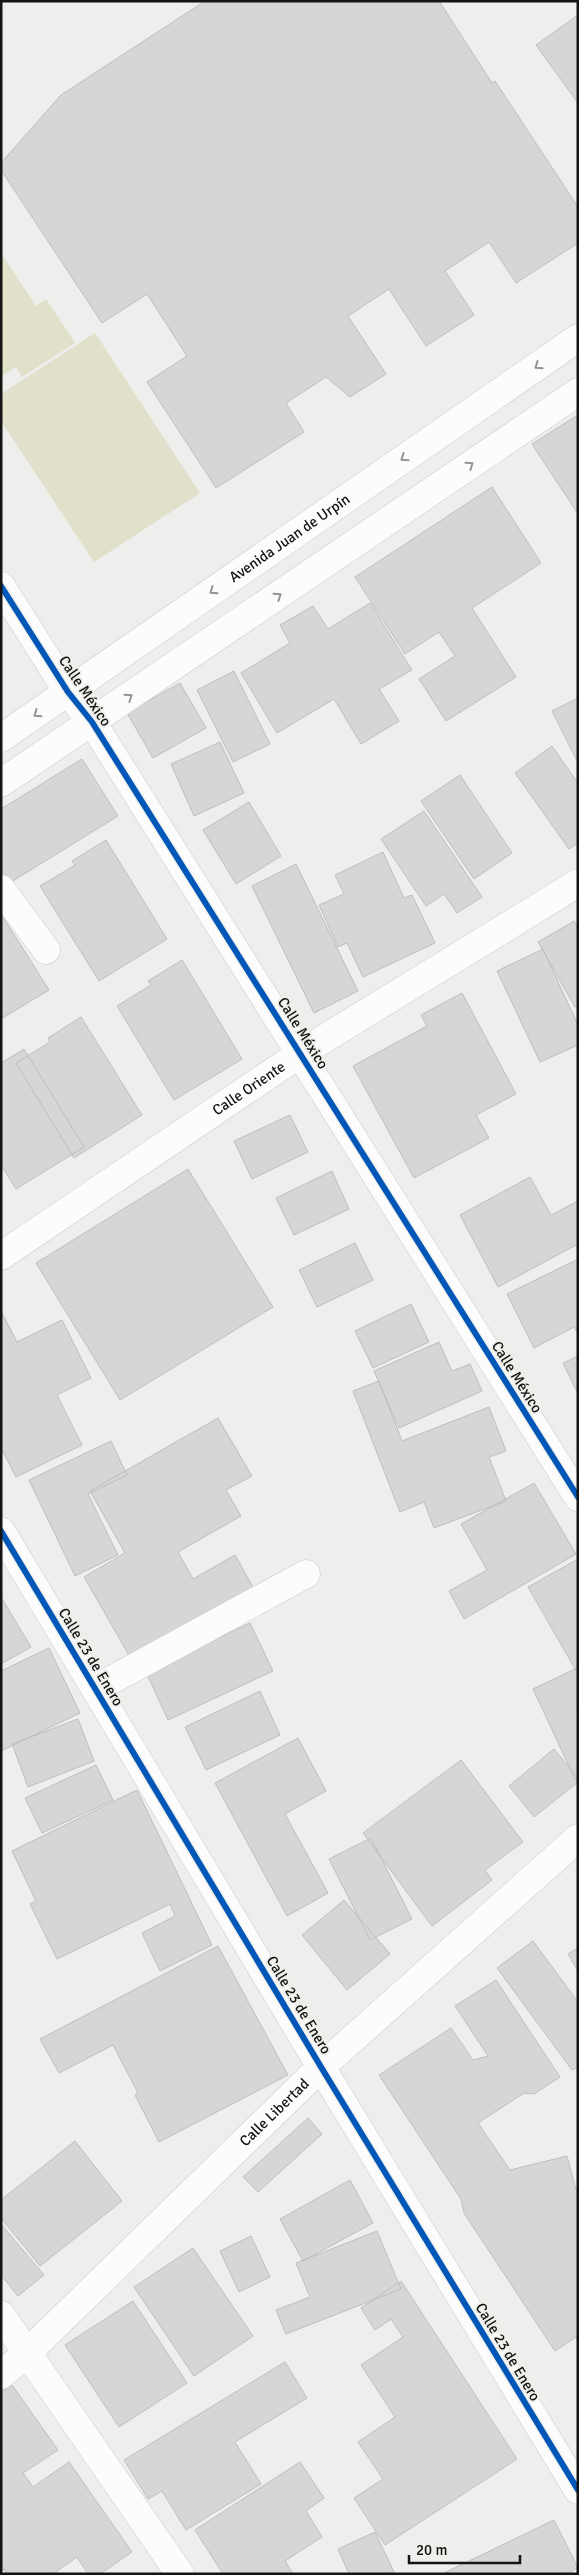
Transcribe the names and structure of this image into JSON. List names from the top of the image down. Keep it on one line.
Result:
{"streets":{"street":["Avenida Juan de Urpín","Calle México","Calle Oriente","Calle 23 de Enero","Calle Libertad"]},"crossings":[["Avenida Juan de Urpín","Calle México"],["Calle México","Calle Oriente"],["Calle 23 de Enero","Calle Libertad"]],"scale_bar":"20 m"}
